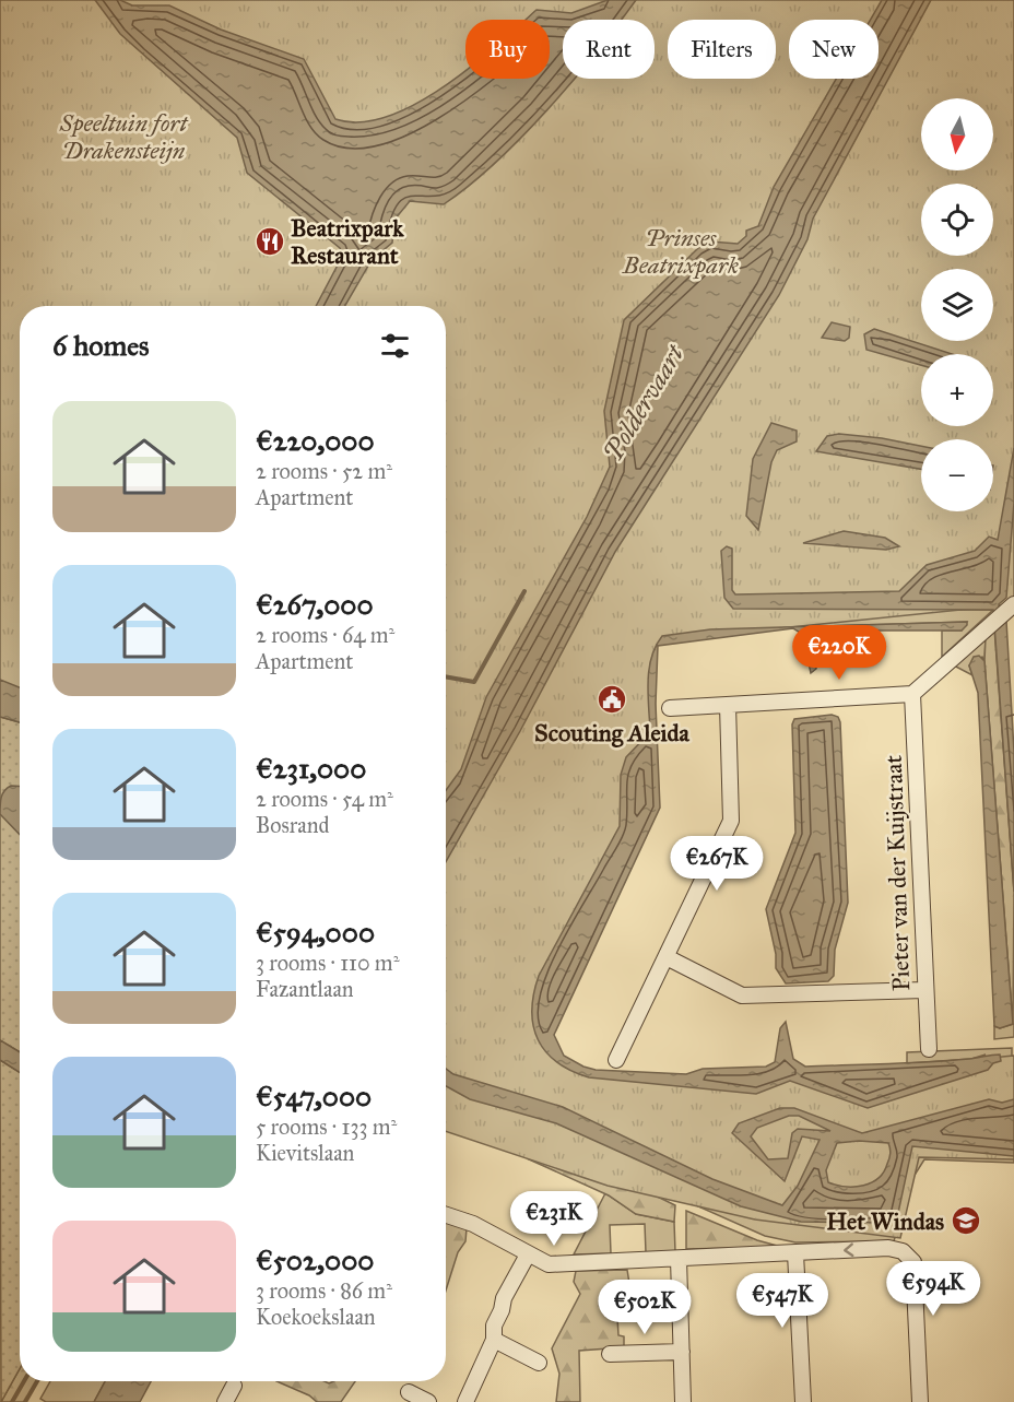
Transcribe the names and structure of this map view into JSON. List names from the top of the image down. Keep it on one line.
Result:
{"streets":{"street":["Pieter van der Kuijstraat"]},"water":["Poldervaart"],"parks":["Speeltuin fort Drakensteijn","Prinses Beatrixpark"],"places":{"restaurant":["Beatrixpark Restaurant"],"public building":["Scouting Aleida"],"school or university":["Het Windas"]},"north":"bottom","page":{"chip":["Buy","Rent","Filters","New"],"map_buttons":["+","−"],"heading":"6 homes","list":[{"name":"€220,000","note":"2 rooms · 52 m² · Apartment"},{"name":"€267,000","note":"2 rooms · 64 m² · Apartment"},{"name":"€231,000","note":"2 rooms · 54 m² · Bosrand"},{"name":"€594,000","note":"3 rooms · 110 m² · Fazantlaan"},{"name":"€547,000","note":"5 rooms · 133 m² · Kievitslaan"},{"name":"€502,000","note":"3 rooms · 86 m² · Koekoekslaan"}],"price":["€220K","€267K","€231K","€594K","€547K","€502K"]}}
